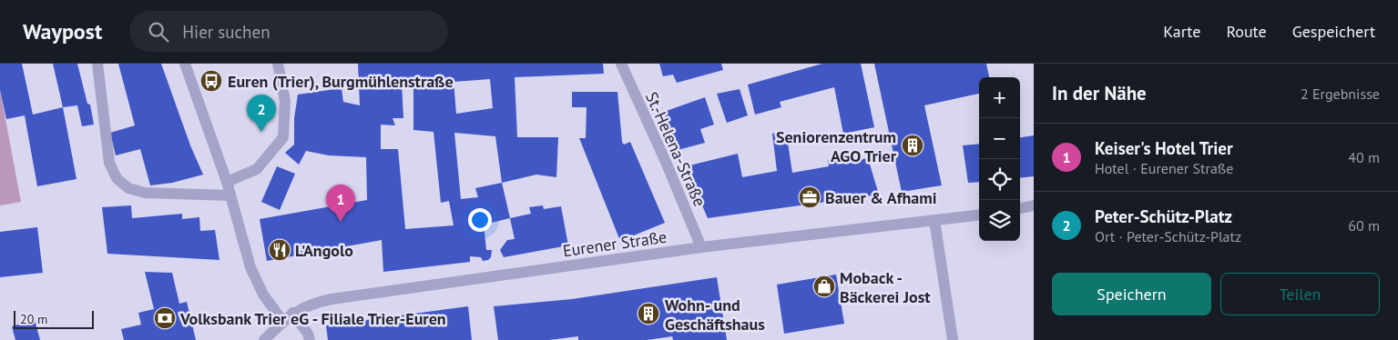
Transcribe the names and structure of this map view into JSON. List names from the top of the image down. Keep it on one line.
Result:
{"streets":{"street":["St.-Helena-Straße","Eurener Straße"]},"crossings":[["St.-Helena-Straße","Eurener Straße"]],"places":{"bus stop":["Euren (Trier), Burgmühlenstraße"],"building":["Seniorenzentrum AGO Trier","Wohn- und Geschäftshaus"],"office":["Bauer & Afhami"],"restaurant":["L'Angolo"],"shop":["Moback - Bäckerei Jost"],"bank":["Volksbank Trier eG - Filiale Trier-Euren"]},"scale_bar":"20 m","page":{"header":"Waypost","search":"Hier suchen","nav":["Karte","Route","Gespeichert"],"heading":["In der Nähe","2 Ergebnisse"],"map_buttons":["+","−"],"pins":["2","1"],"list":[{"mark":"1","name":"Keiser's Hotel Trier","note":"Hotel · Eurener Straße","value":"40 m"},{"mark":"2","name":"Peter-Schütz-Platz","note":"Ort · Peter-Schütz-Platz","value":"60 m"}],"buttons":["Speichern","Teilen"],"scale":"20 m"}}
